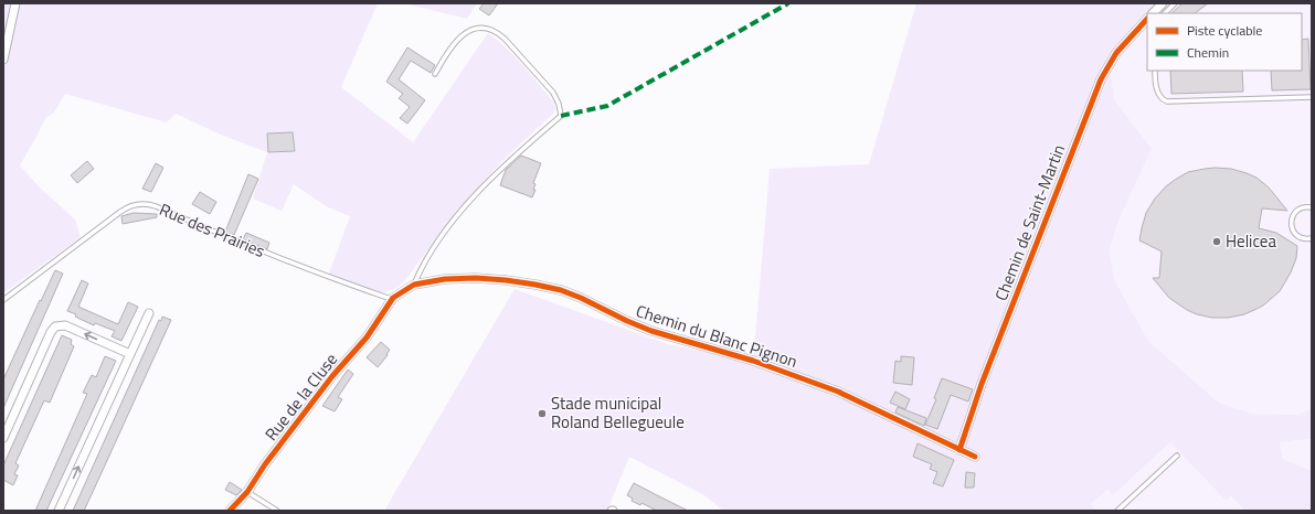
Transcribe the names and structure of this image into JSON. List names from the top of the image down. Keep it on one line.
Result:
{"streets":{"street":["Chemin de Saint-Martin","Chemin du Blanc Pignon","Rue de la Cluse"],"lane":["Rue des Prairies"]},"crossings":[["Chemin de Saint-Martin","Chemin du Blanc Pignon"],["Rue des Prairies","Rue de la Cluse"],["Chemin du Blanc Pignon","Rue de la Cluse"]],"places":["Helicea","Stade municipal Roland Bellegueule"],"legend":["Piste cyclable","Chemin"]}
